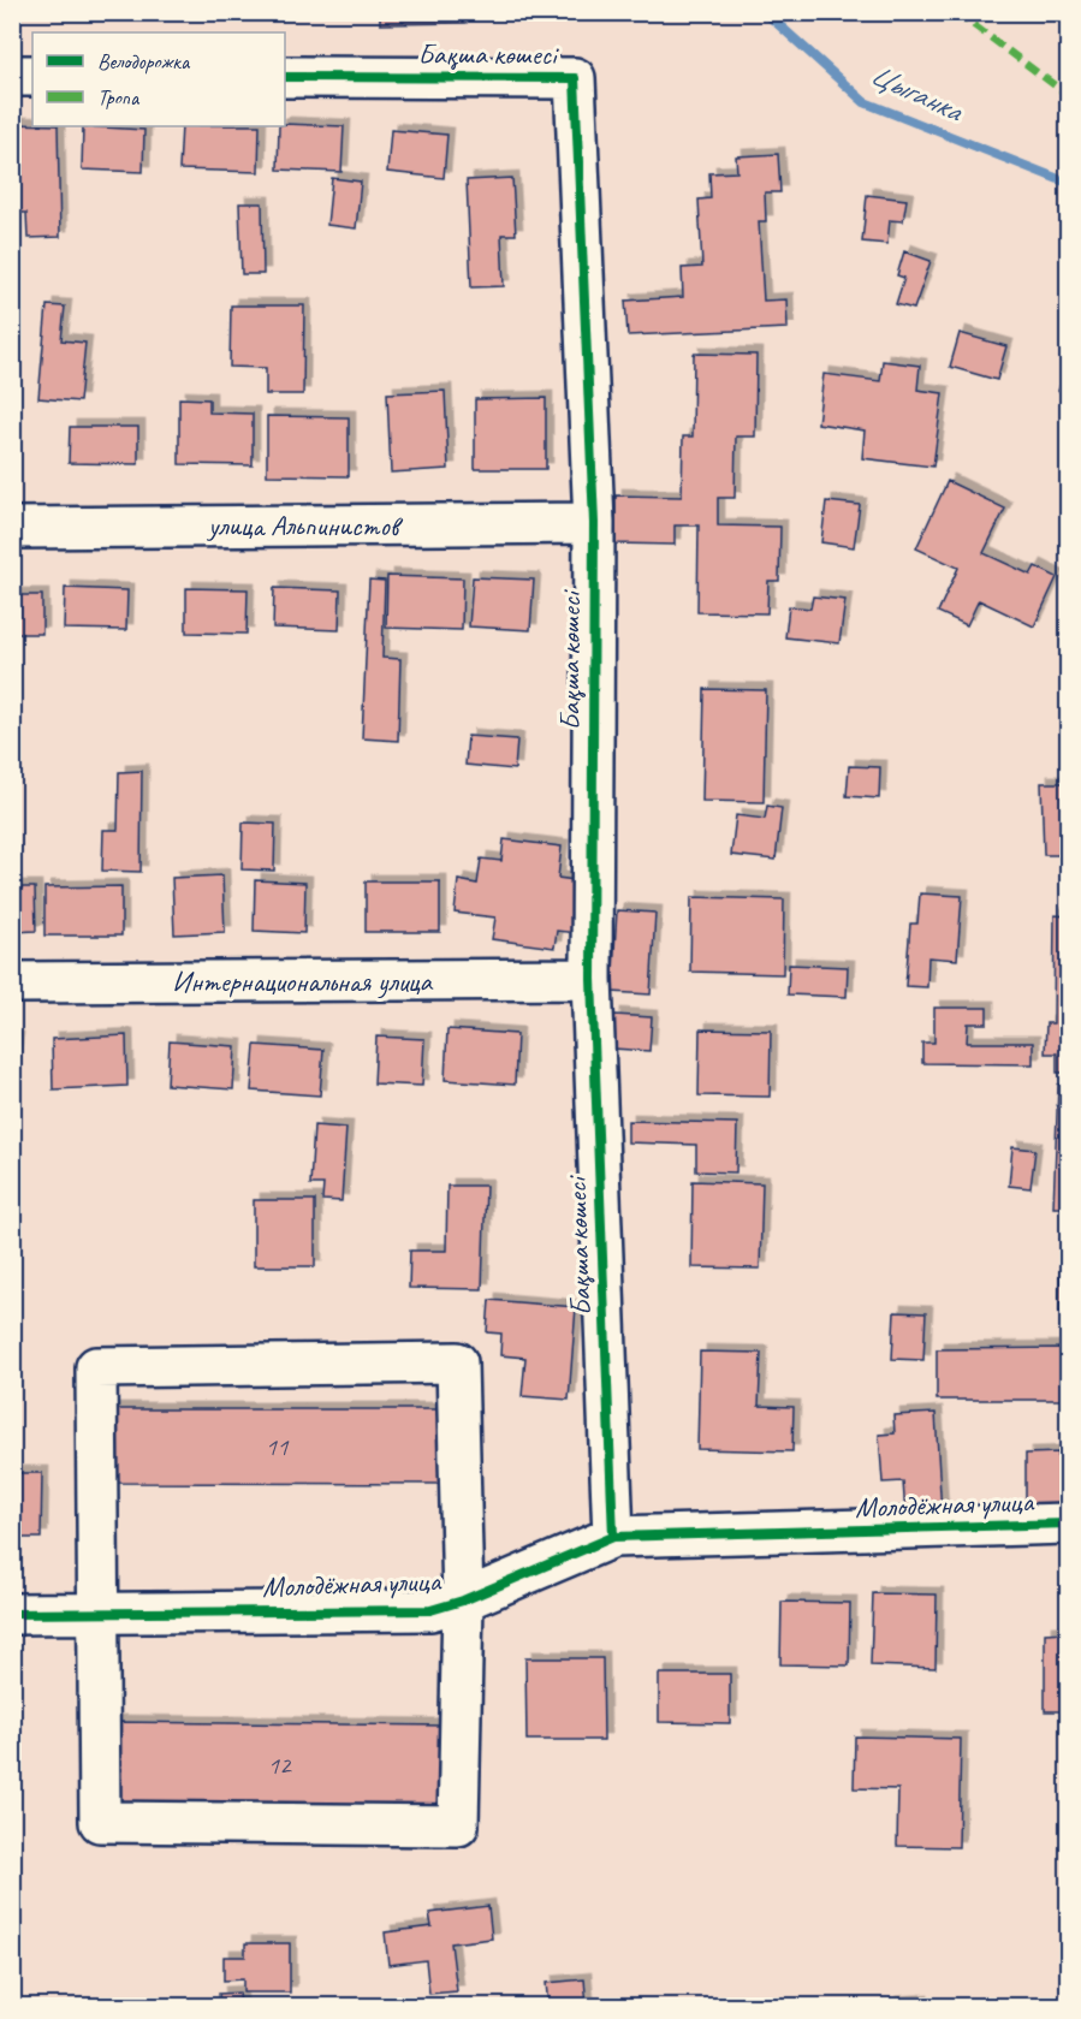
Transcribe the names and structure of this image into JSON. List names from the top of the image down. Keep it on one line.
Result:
{"streets":{"street":["Бақша көшесі","улица Альпинистов","Интернациональная улица","Молодёжная улица"]},"crossings":[["Бақша көшесі","улица Альпинистов"],["Бақша көшесі","Интернациональная улица"],["Бақша көшесі","Молодёжная улица"]],"water":["Цыганка"],"house_numbers":["11","12"],"legend":["Велодорожка","Тропа"]}
